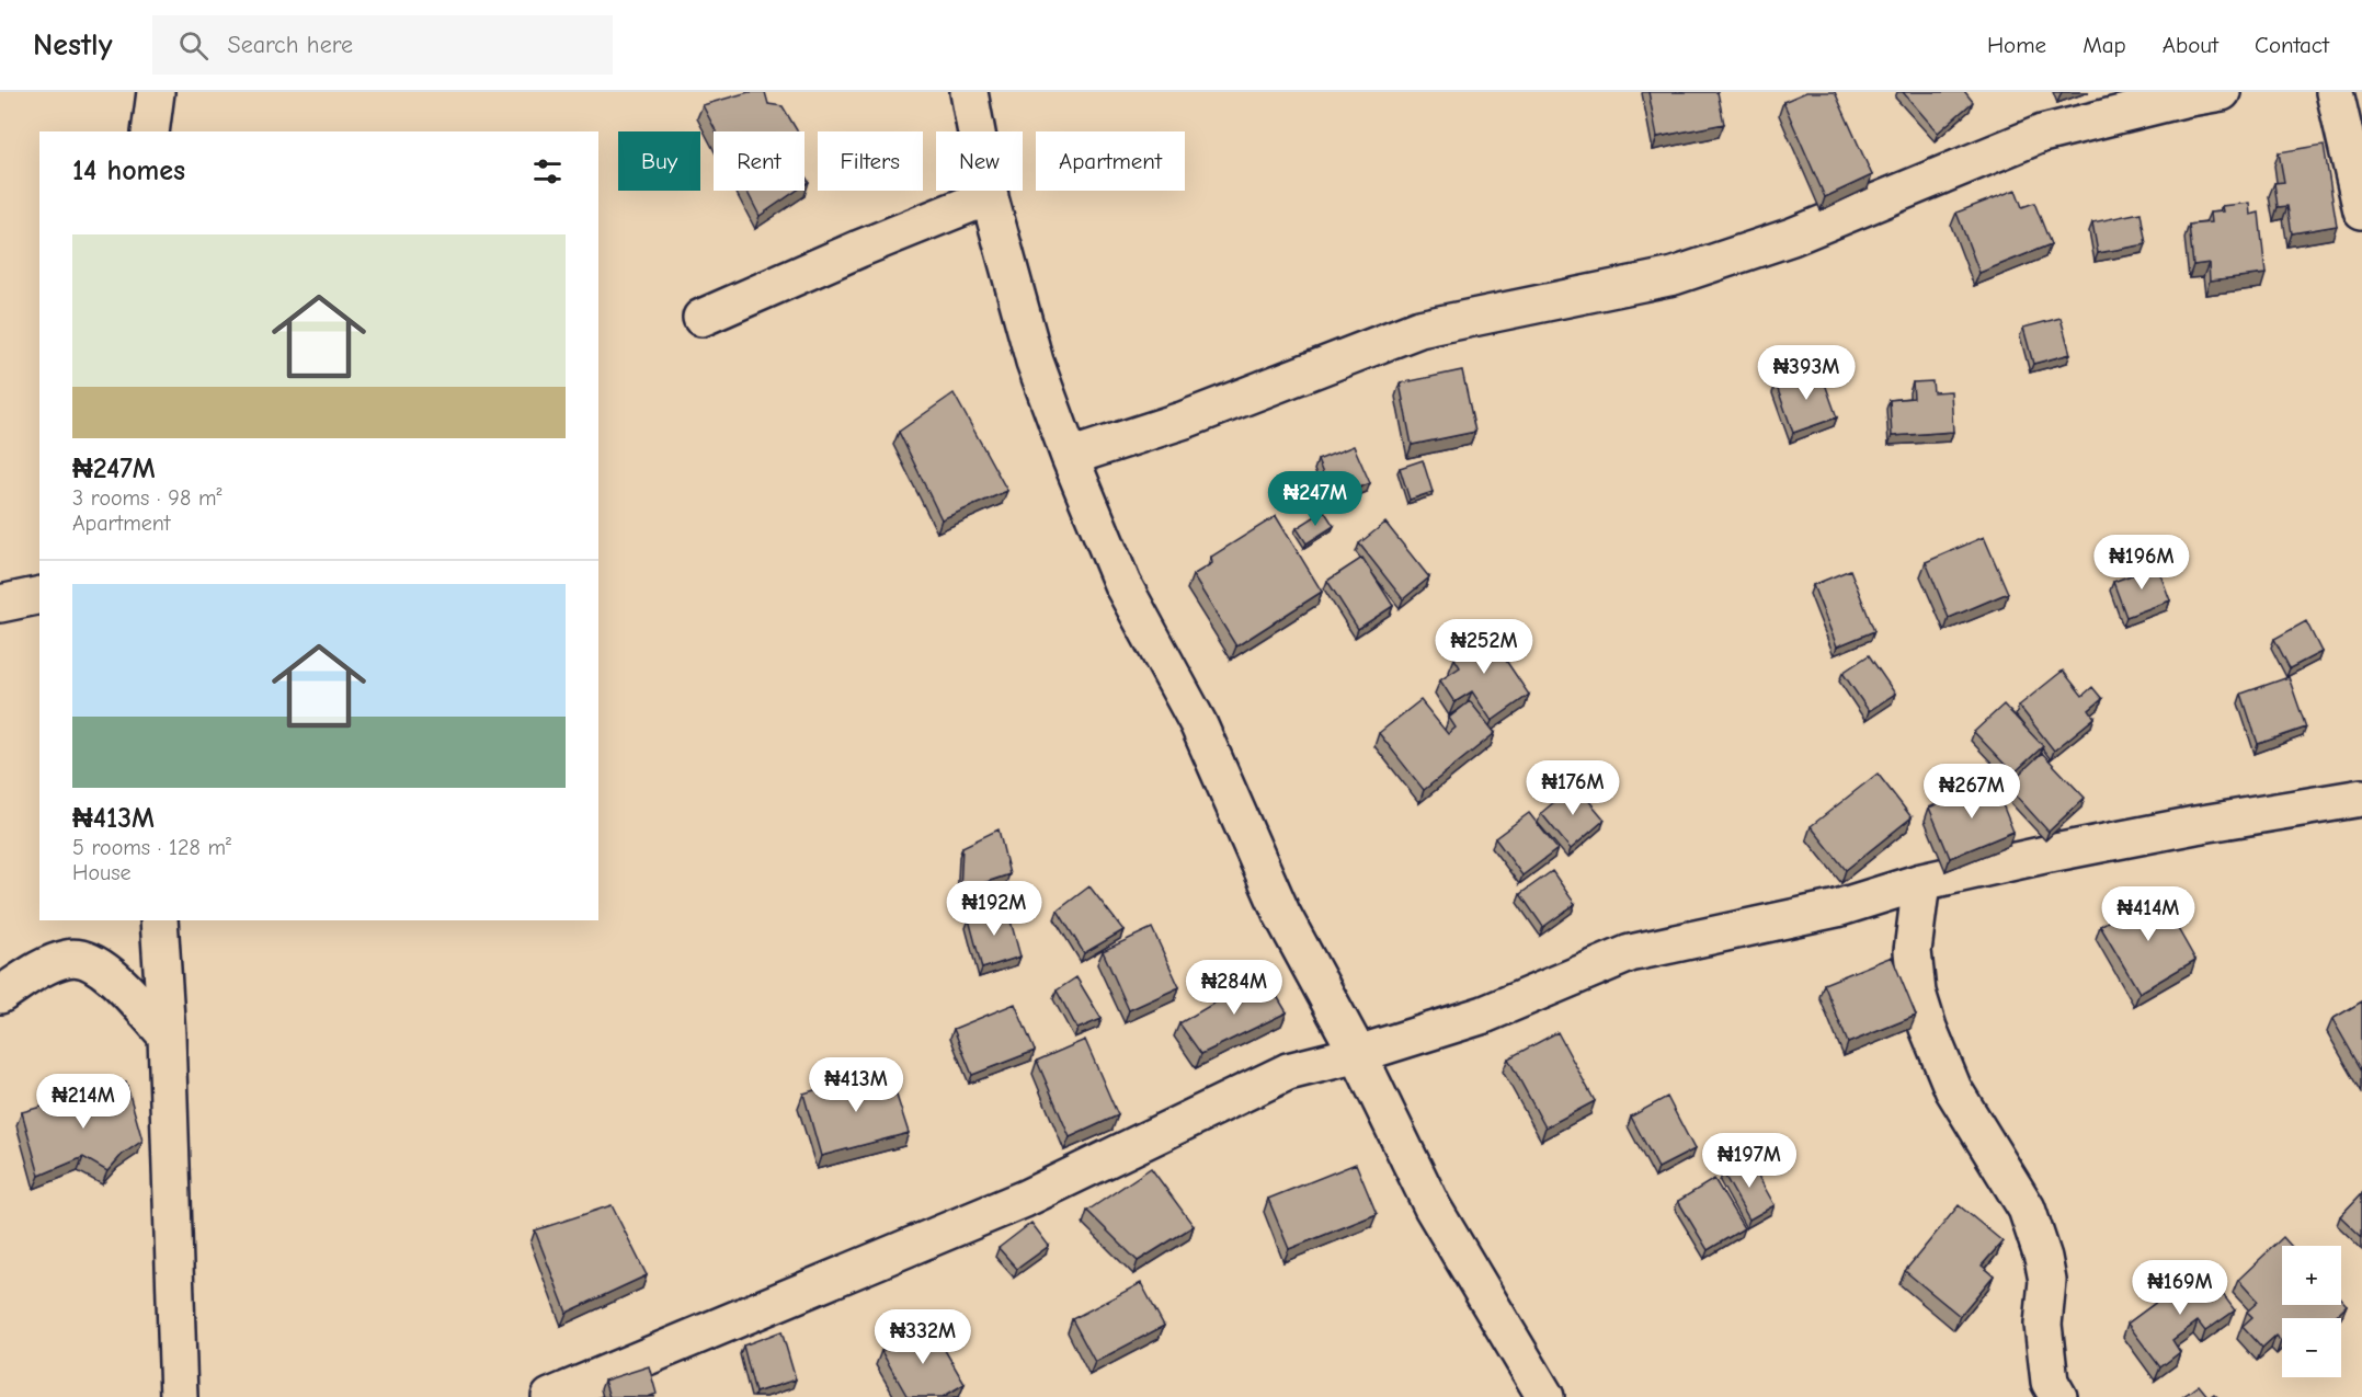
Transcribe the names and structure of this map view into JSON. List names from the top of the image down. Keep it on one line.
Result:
{"page":{"header":"Nestly","search":"Search here","nav":["Home","Map","About","Contact"],"chip":["Buy","Rent","Filters","New","Apartment"],"heading":"14 homes","list":[{"name":"₦247M","note":"3 rooms · 98 m² · Apartment"},{"name":"₦413M","note":"5 rooms · 128 m² · House"}],"price":["₦393M","₦247M","₦196M","₦252M","₦176M","₦267M","₦192M","₦414M","₦284M","₦413M","₦214M","₦197M","₦169M","₦332M"],"map_buttons":["+","−"]}}
